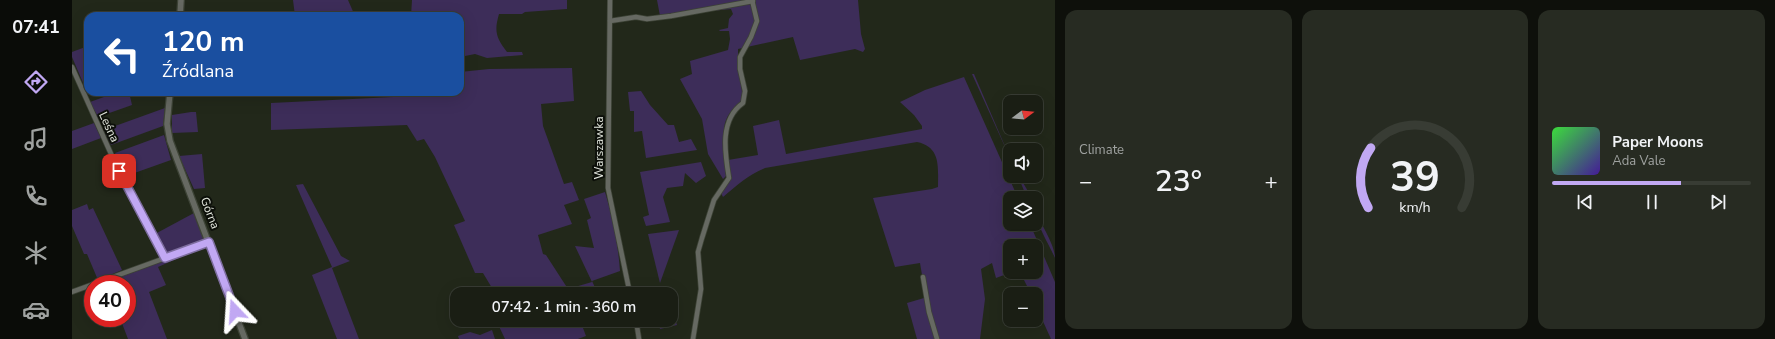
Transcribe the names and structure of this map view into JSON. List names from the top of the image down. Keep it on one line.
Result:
{"streets":{"street":["Leśna","Warszawka","Górna"]},"north":"right","page":{"tabs":"07:41","tile":"Climate","turn":["120 m","Źródlana"],"map_buttons":["+","−"],"song":["Paper Moons","Ada Vale"],"heat":["−","23°","+"],"limit":"40","trip":"07:42 · 1 min · 360 m","gauge":["39","km/h"]}}
